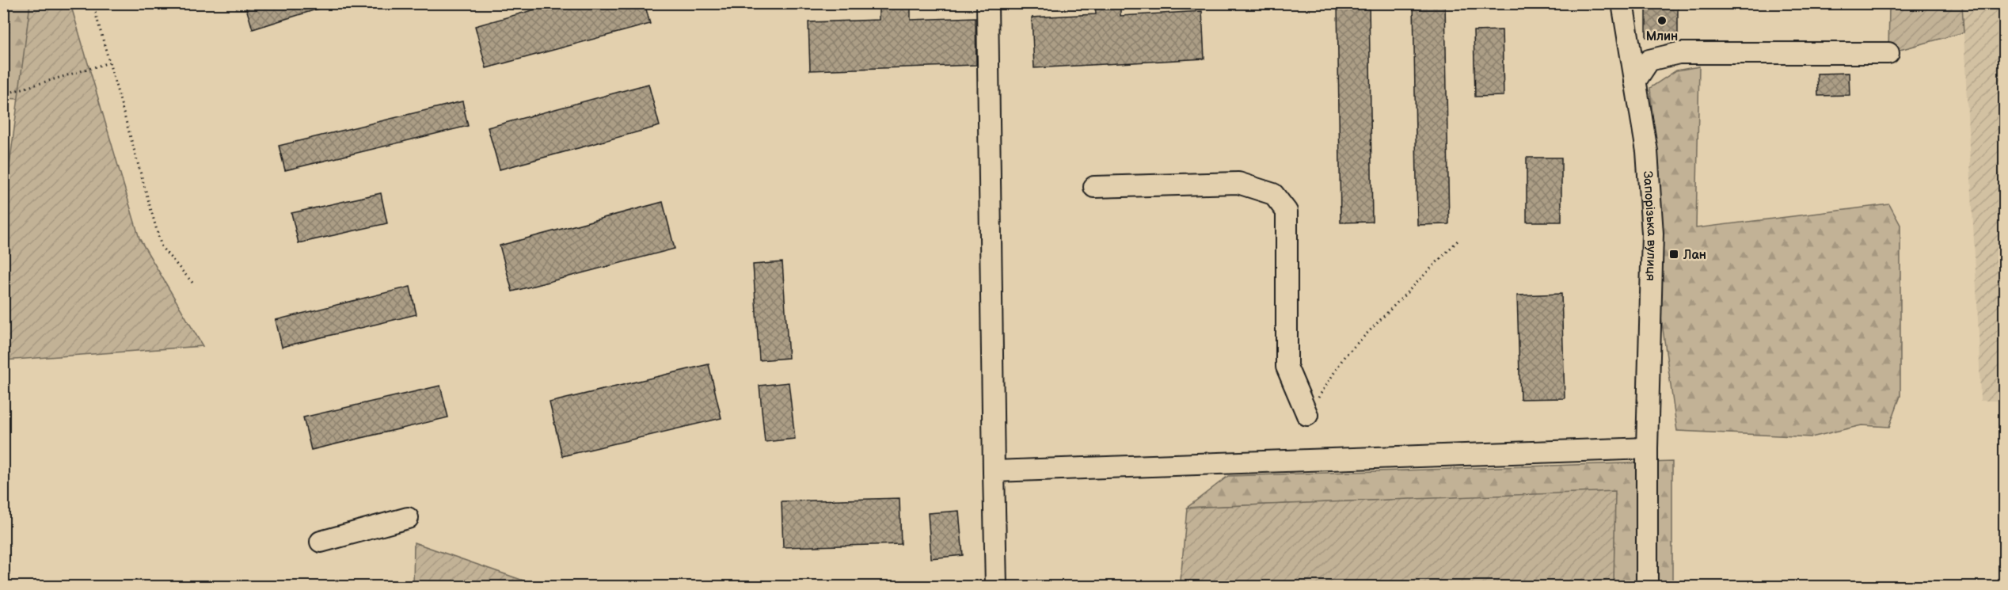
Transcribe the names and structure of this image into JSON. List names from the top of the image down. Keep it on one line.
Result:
{"streets":{"street":["Запорізька вулиця"]},"places":{"other":["Млин"],"transit":["Лан"]}}
